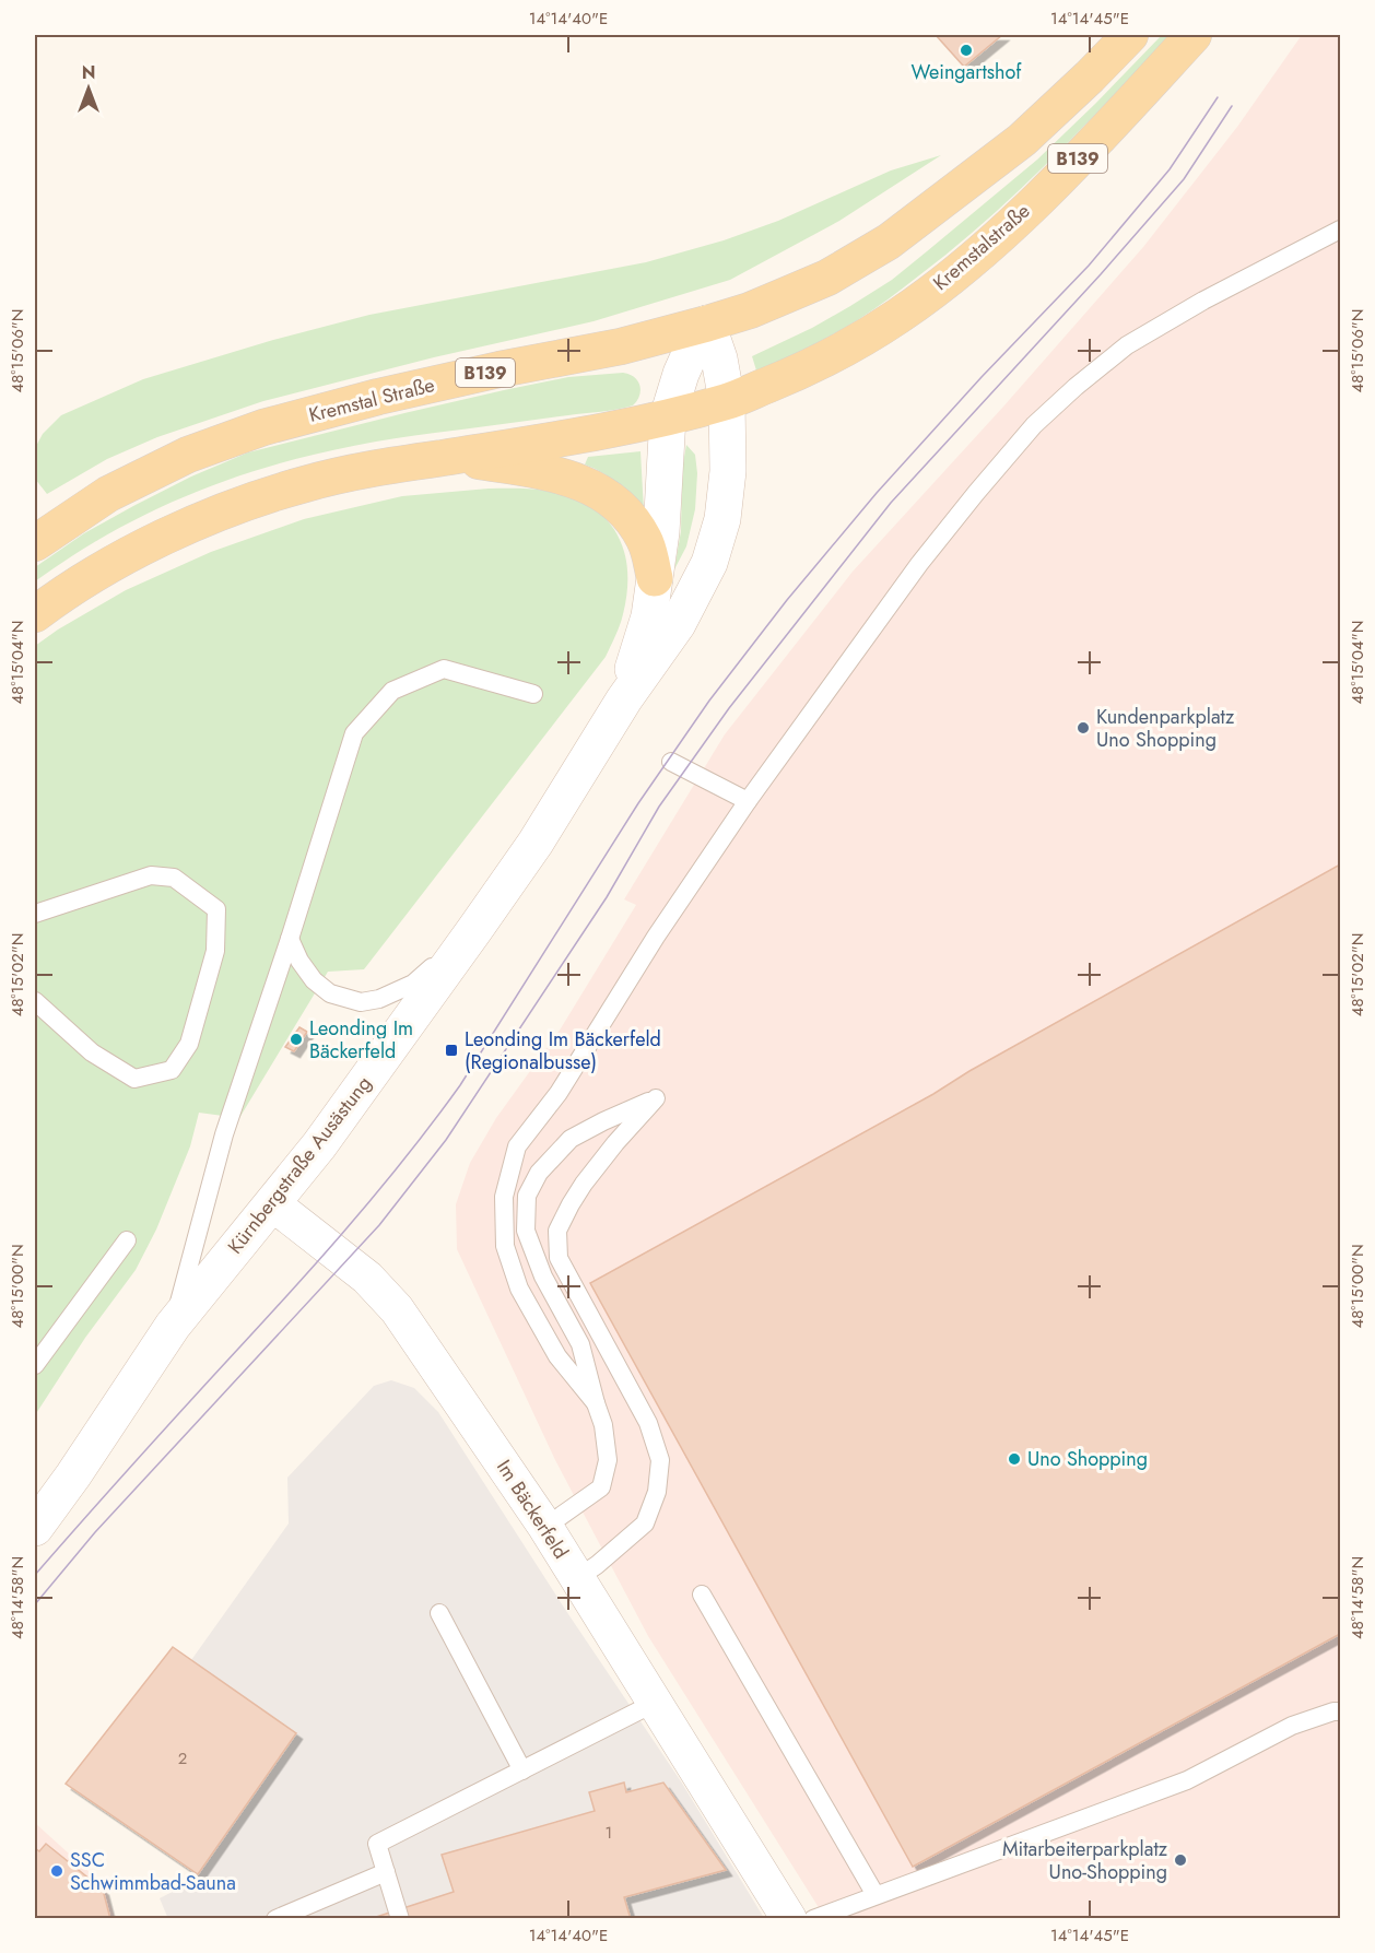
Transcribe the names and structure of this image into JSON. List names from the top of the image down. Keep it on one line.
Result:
{"streets":{"main road":["B139","Kremstalstraße","Kremstal Straße","Kürnbergstraße Ausästung"],"street":["Im Bäckerfeld"]},"crossings":[["B139","Kremstalstraße"],["Kürnbergstraße Ausästung","Im Bäckerfeld"]],"places":{"other":["Weingartshof","Kundenparkplatz Uno Shopping","Leonding Im Bäckerfeld","Uno Shopping","Mitarbeiterparkplatz Uno-Shopping","SSC Schwimmbad-Sauna"],"transit":["Leonding Im Bäckerfeld (Regionalbusse)"]},"house_numbers":["2","1"],"north":"top","coordinates":["14°14'40\"E","14°14'45\"E","48°15'06\"N","48°15'04\"N","48°15'02\"N","48°15'00\"N","48°14'58\"N"]}
